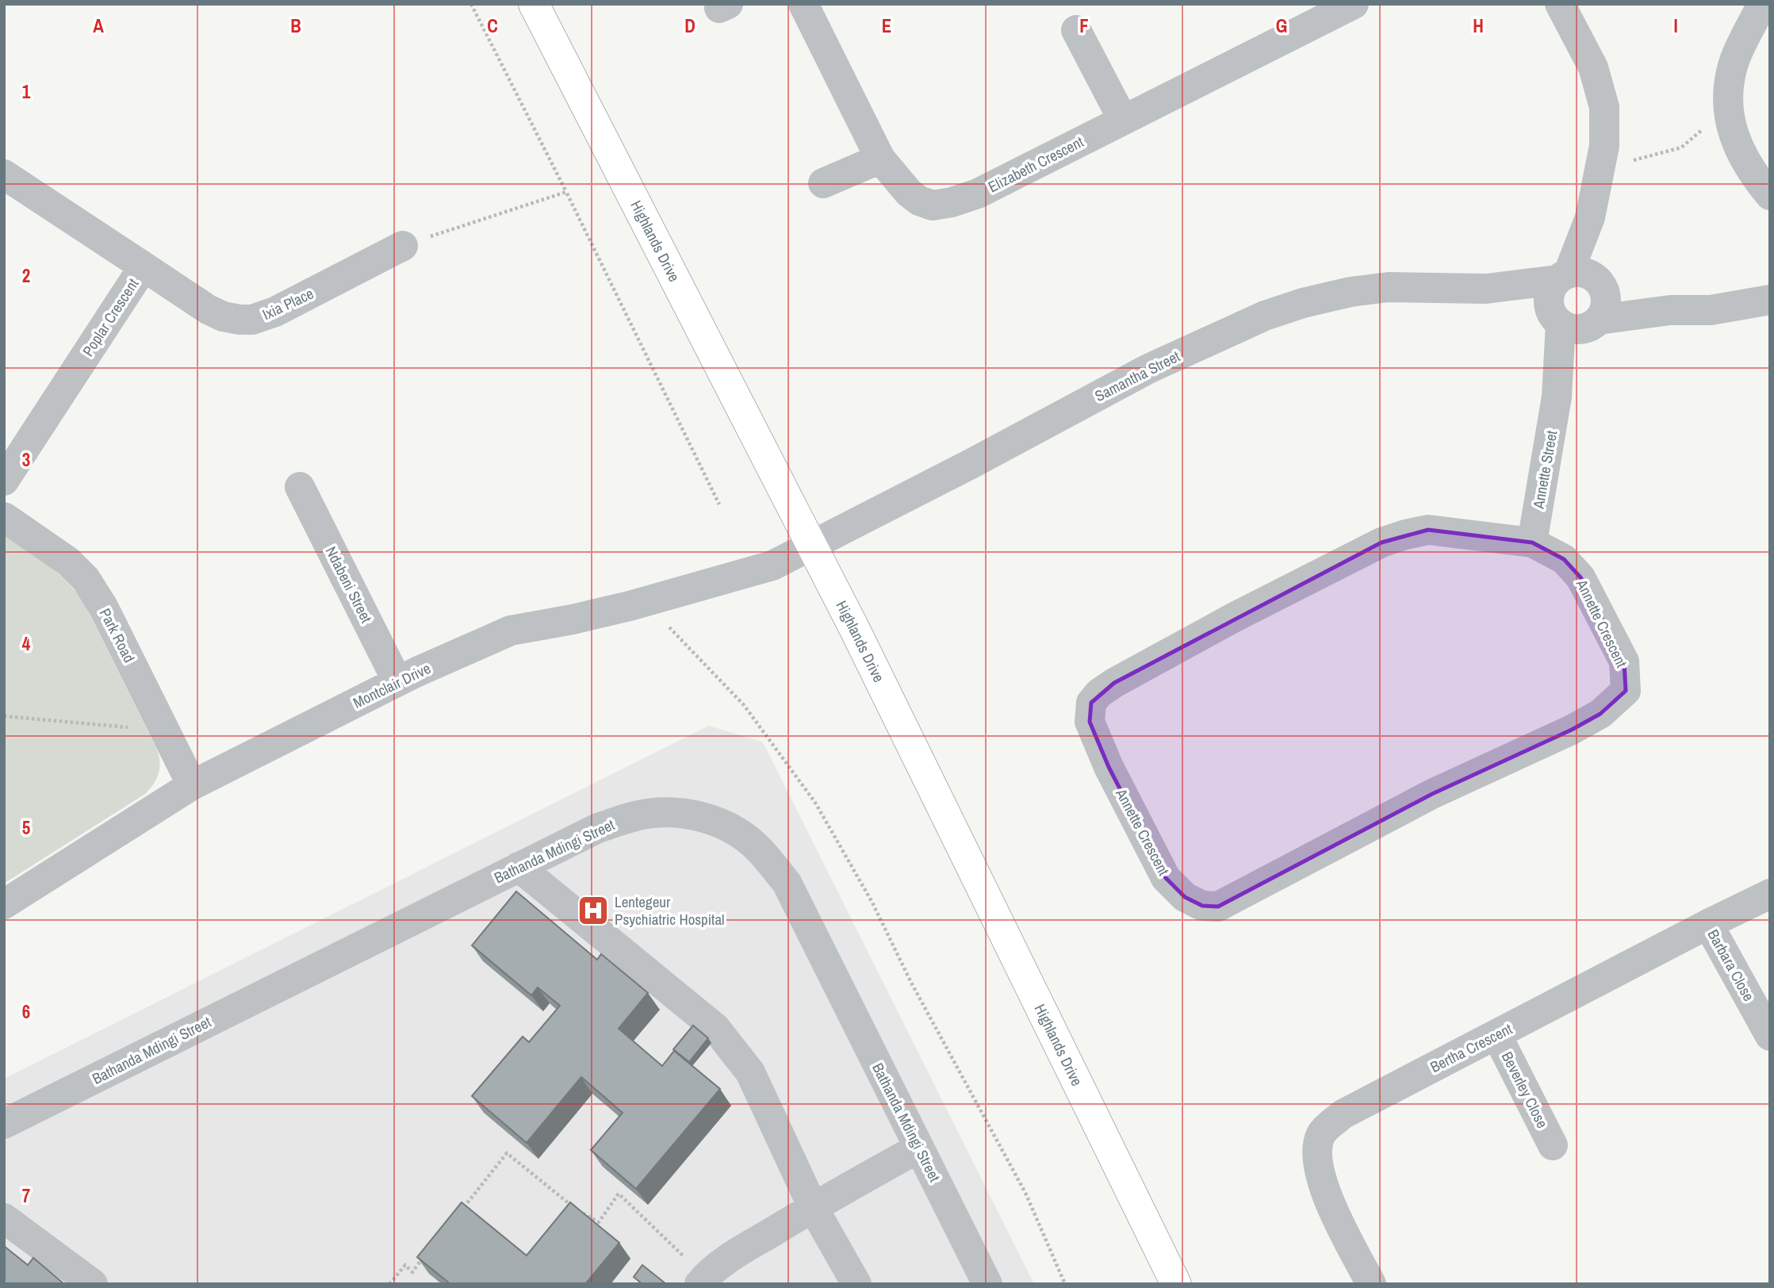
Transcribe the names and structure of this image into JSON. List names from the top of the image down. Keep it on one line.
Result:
{"streets":{"main road":["Highlands Drive"],"street":["Elizabeth Crescent","Ixia Place","Poplar Crescent","Samantha Street","Annette Street","Ndabeni Street","Annette Crescent","Park Road","Montclair Drive","Bathanda Mdingi Street","Barbara Close","Bertha Crescent","Beverley Close"]},"crossings":[["Highlands Drive","Samantha Street"],["Highlands Drive","Montclair Drive"],["Ixia Place","Poplar Crescent"],["Samantha Street","Annette Street"],["Samantha Street","Montclair Drive"],["Annette Street","Annette Crescent"],["Ndabeni Street","Montclair Drive"],["Park Road","Montclair Drive"],["Barbara Close","Bertha Crescent"],["Bertha Crescent","Beverley Close"]],"places":{"hospital":["Lentegeur Psychiatric Hospital"]},"grid":{"columns":["A","B","C","D","E","F","G","H","I"],"rows":["1","2","3","4","5","6","7"]}}
